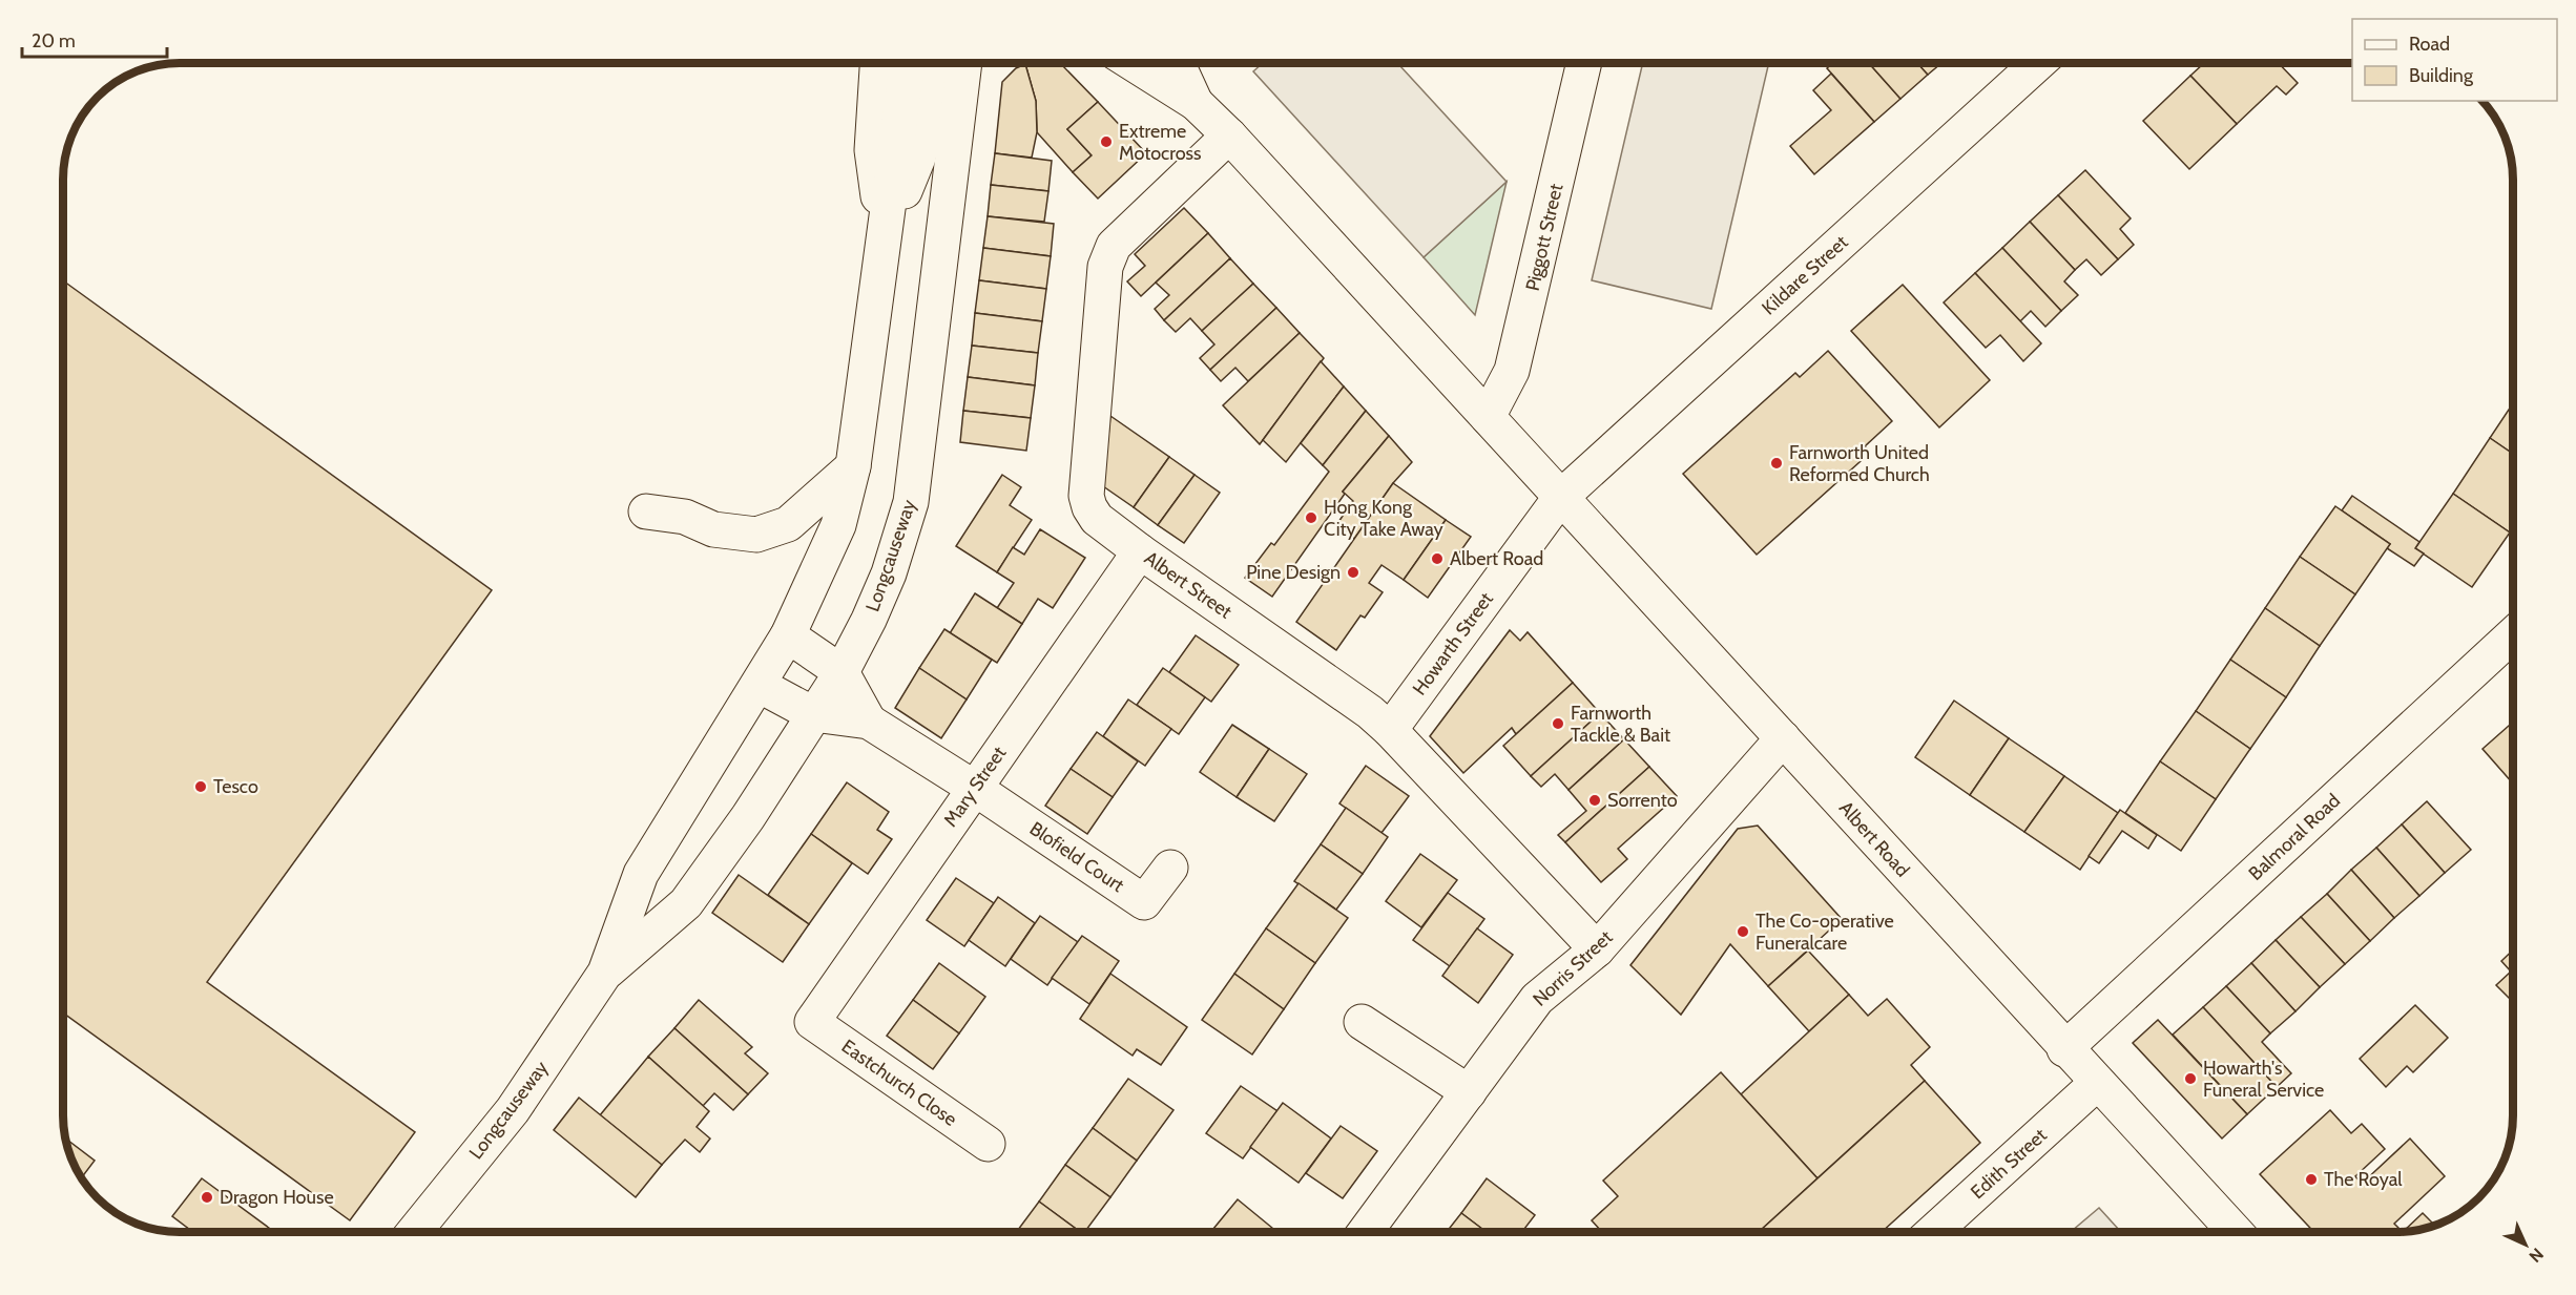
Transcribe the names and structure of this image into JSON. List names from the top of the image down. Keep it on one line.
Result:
{"streets":{"street":["Piggott Street","Kildare Street","Longcauseway","Albert Street","Howarth Street","Mary Street","Balmoral Road","Albert Road","Blofield Court","Norris Street","Eastchurch Close","Edith Street"]},"crossings":[["Piggott Street","Albert Road"],["Kildare Street","Howarth Street"],["Kildare Street","Albert Road"],["Albert Street","Howarth Street"],["Albert Street","Mary Street"],["Albert Street","Albert Road"],["Albert Street","Norris Street"],["Howarth Street","Albert Road"],["Mary Street","Blofield Court"],["Mary Street","Eastchurch Close"],["Balmoral Road","Albert Road"],["Albert Road","Norris Street"],["Albert Road","Edith Street"]],"places":["Extreme Motocross","Farnworth United Reformed Church","Hong Kong City Take Away","Albert Road","Pine Design","Farnworth Tackle & Bait","Tesco","Sorrento","The Co-operative Funeralcare","Howarth's Funeral Service","The Royal","Dragon House"],"legend":["Road","Building"],"scale_bar":"20 m","north":"bottom right"}
